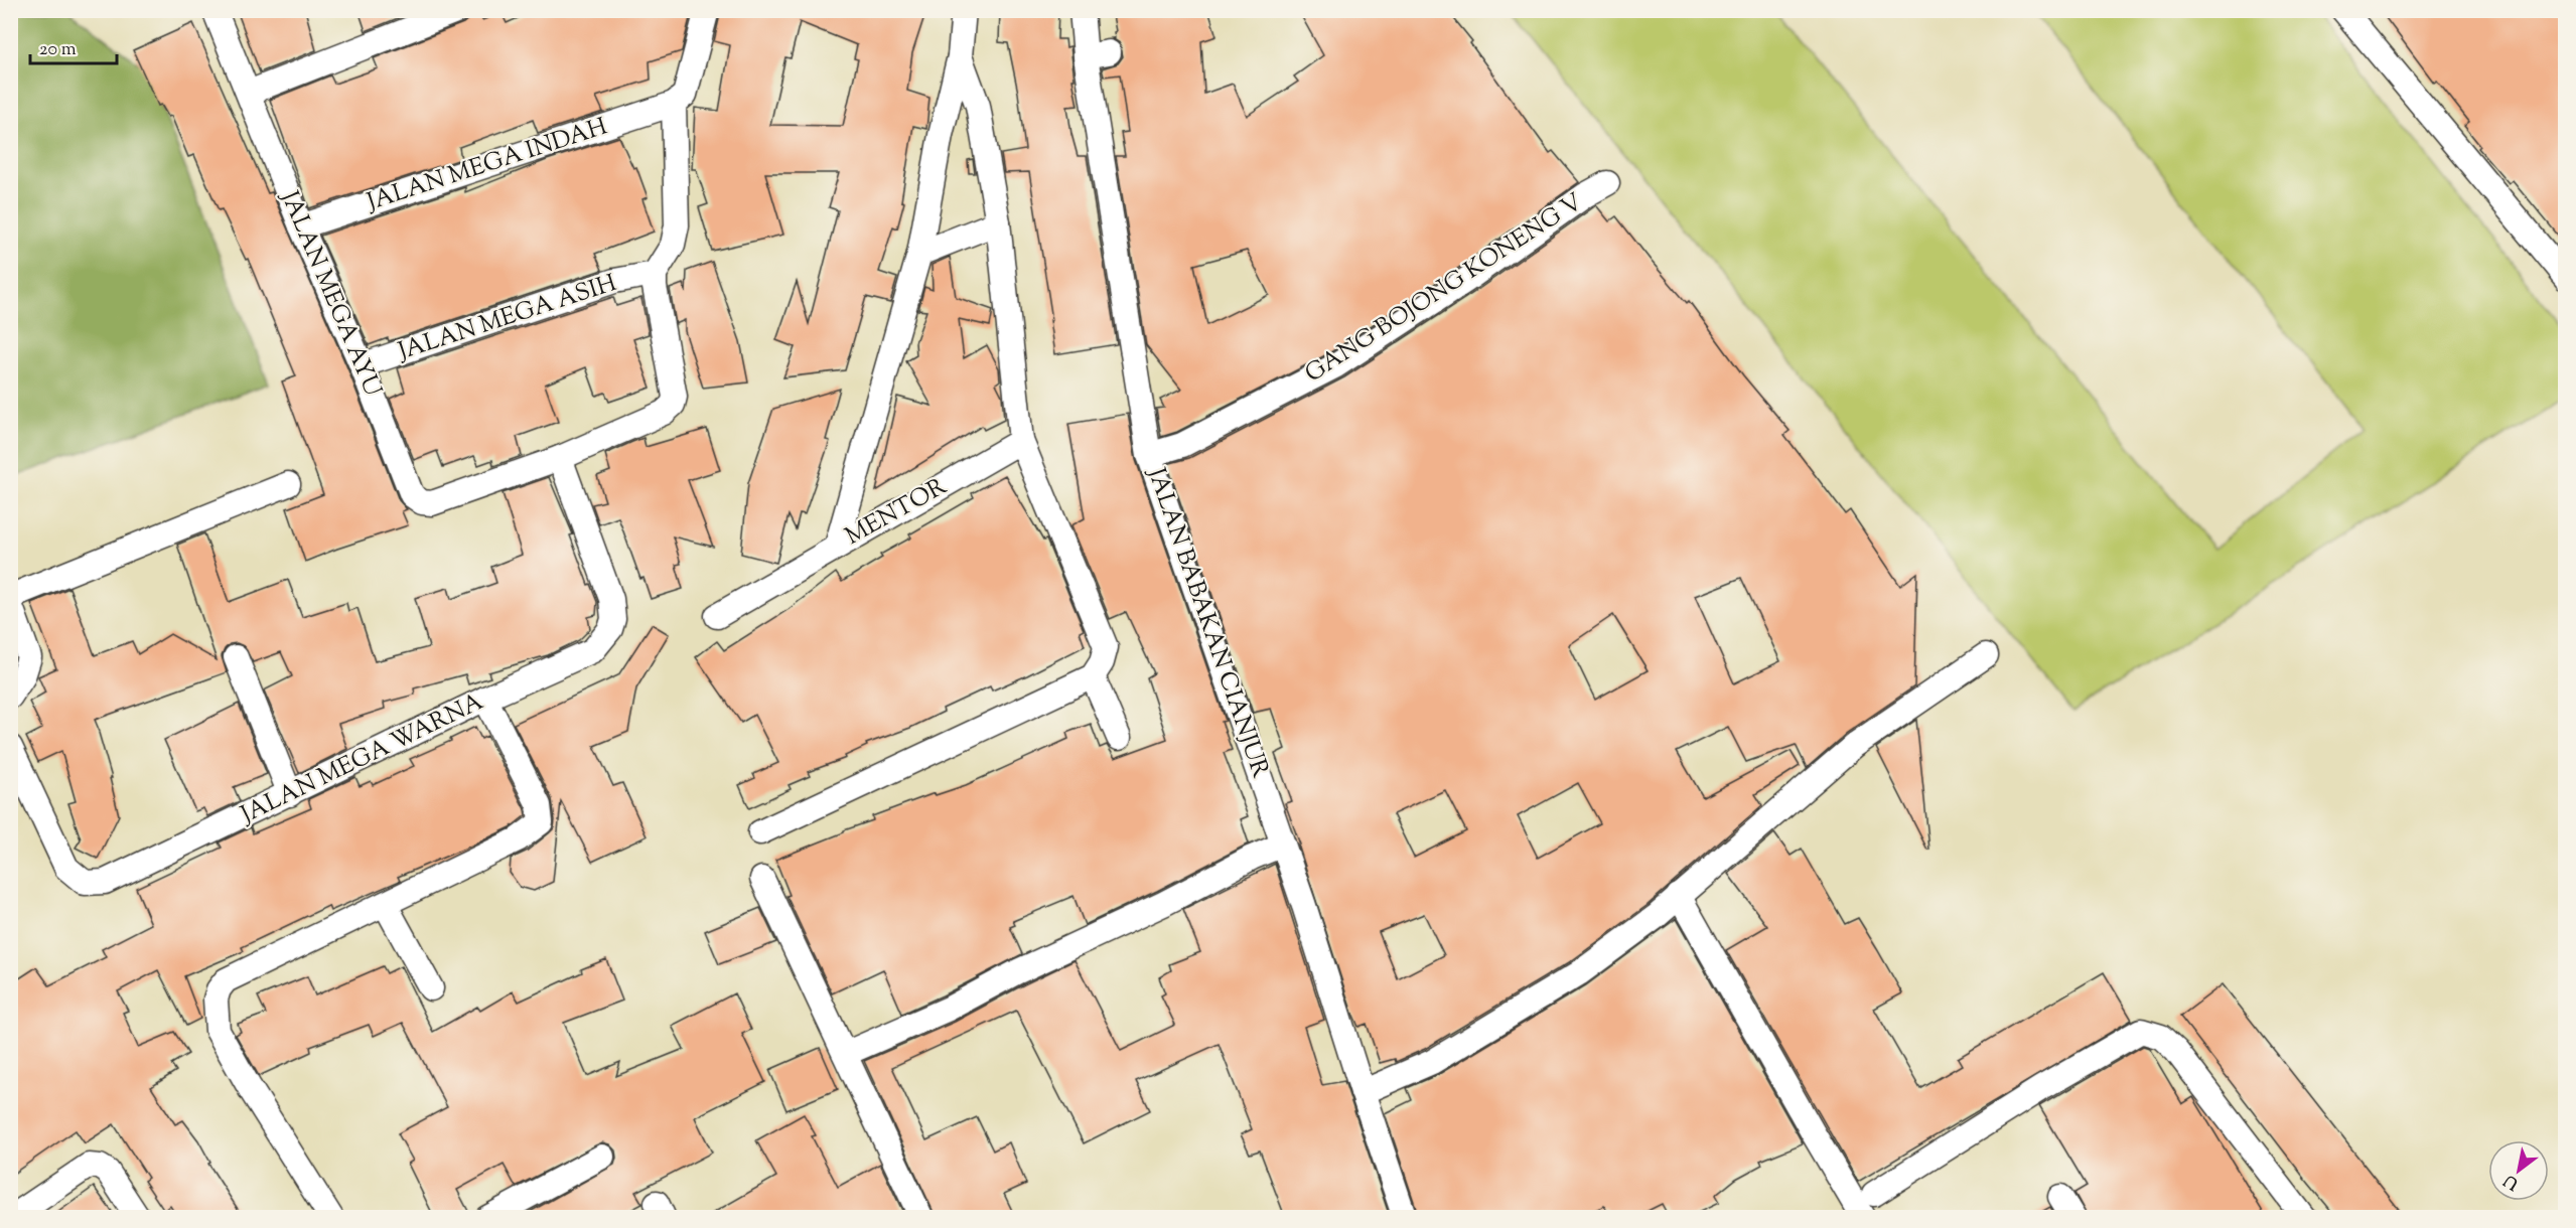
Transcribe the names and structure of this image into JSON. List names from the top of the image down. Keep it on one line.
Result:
{"streets":{"street":["JALAN MEGA INDAH","GANG BOJONG KONENG V","JALAN MEGA AYU","JALAN MEGA ASIH","MENTOR","JALAN BABAKAN CIANJUR","JALAN MEGA WARNA"]},"crossings":[["JALAN MEGA INDAH","JALAN MEGA AYU"],["GANG BOJONG KONENG V","JALAN BABAKAN CIANJUR"],["JALAN MEGA AYU","JALAN MEGA ASIH"],["JALAN MEGA AYU","JALAN MEGA WARNA"]],"scale_bar":"20 m","north":"bottom left"}
